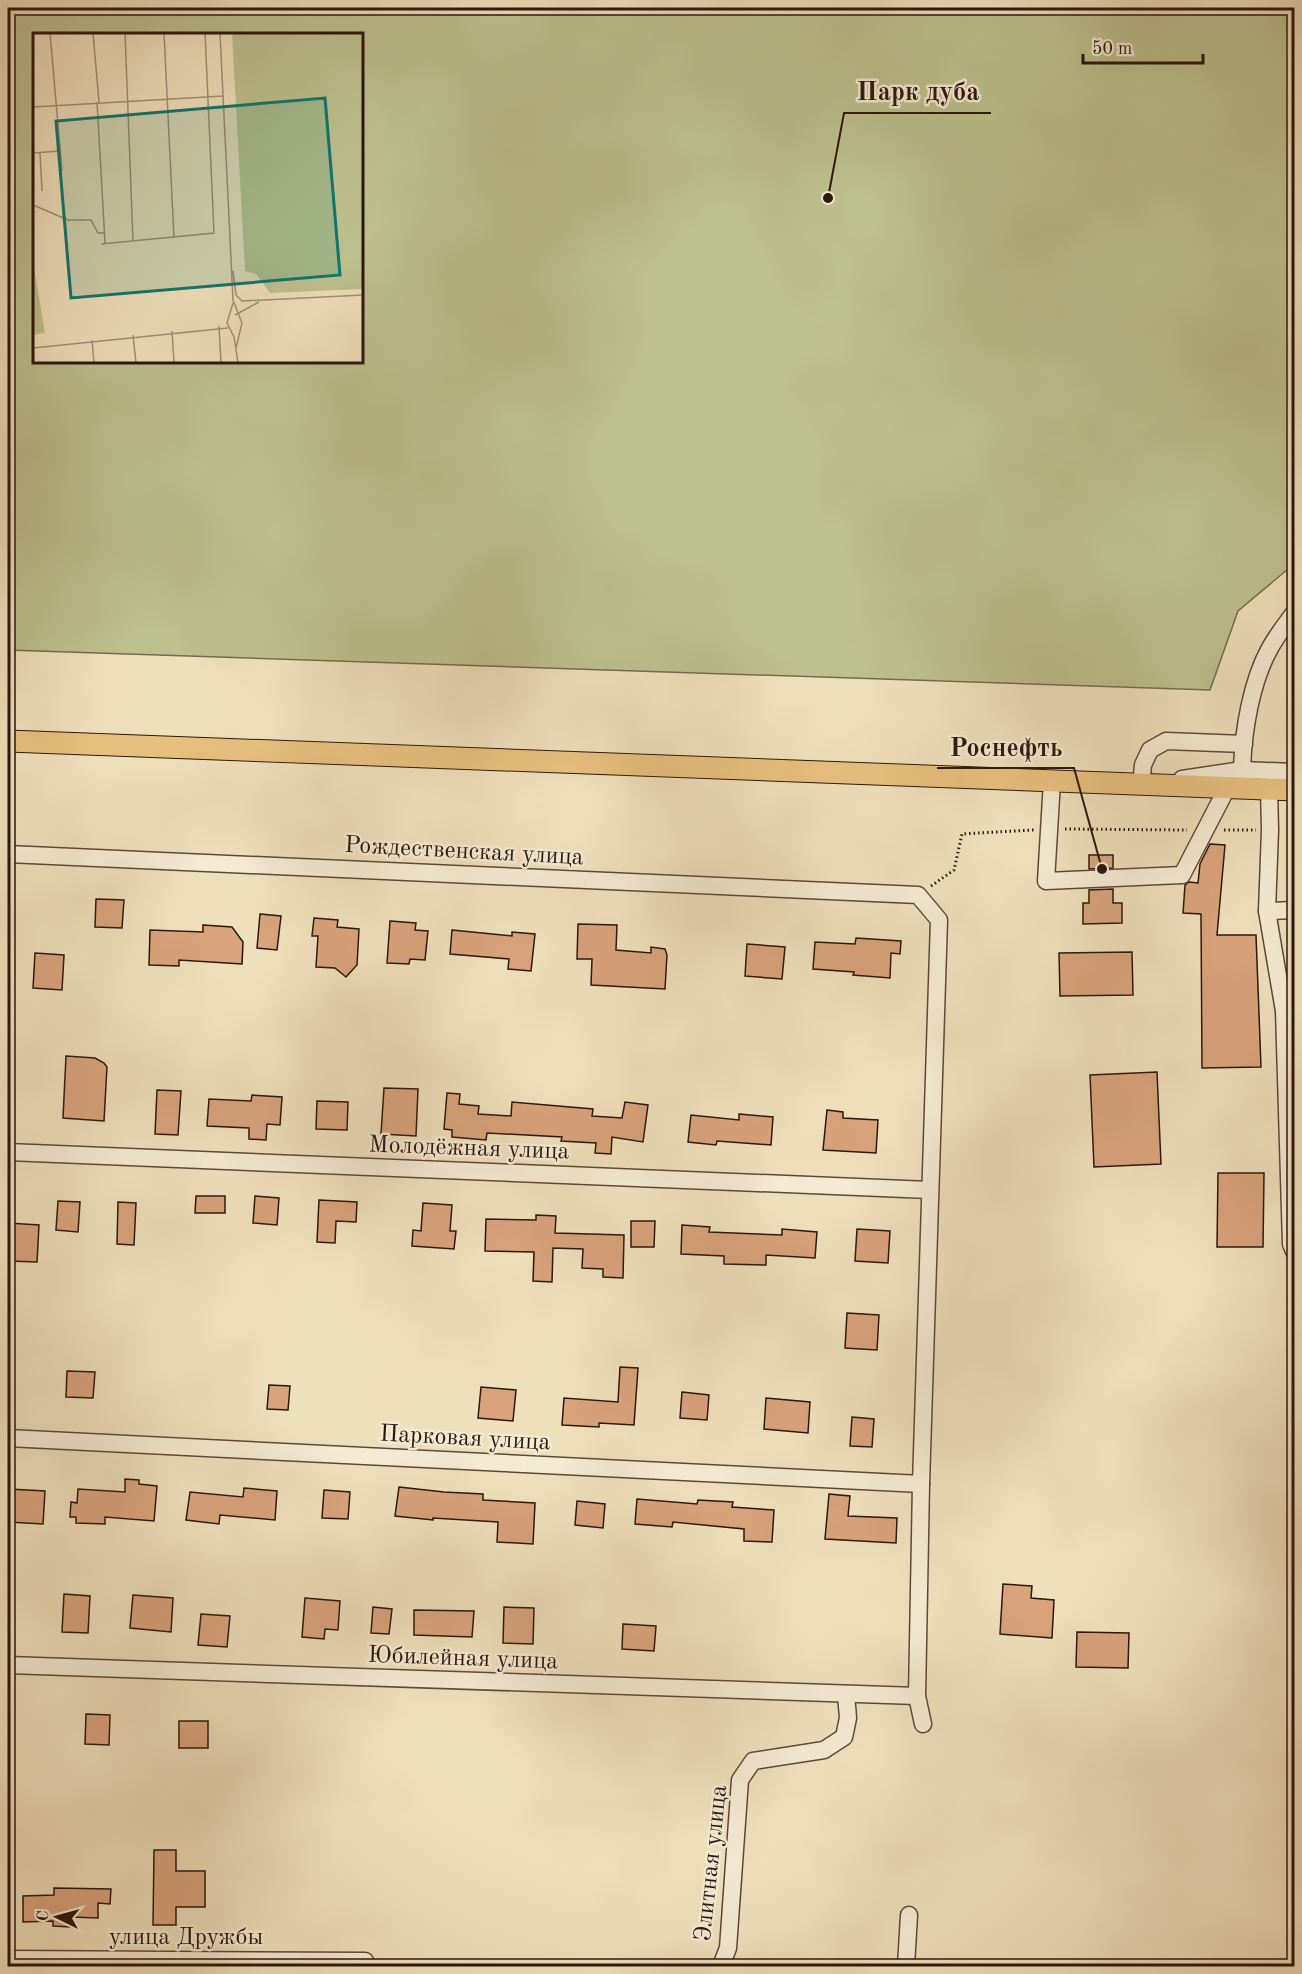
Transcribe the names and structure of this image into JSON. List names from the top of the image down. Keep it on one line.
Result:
{"streets":{"street":["Рождественская улица","Молодёжная улица","Парковая улица","Юбилейная улица","Элитная улица","улица Дружбы"]},"crossings":[["Юбилейная улица","Элитная улица"]],"places":["Парк дуба","Роснефть"],"scale_bar":"50 m","north":"left"}
